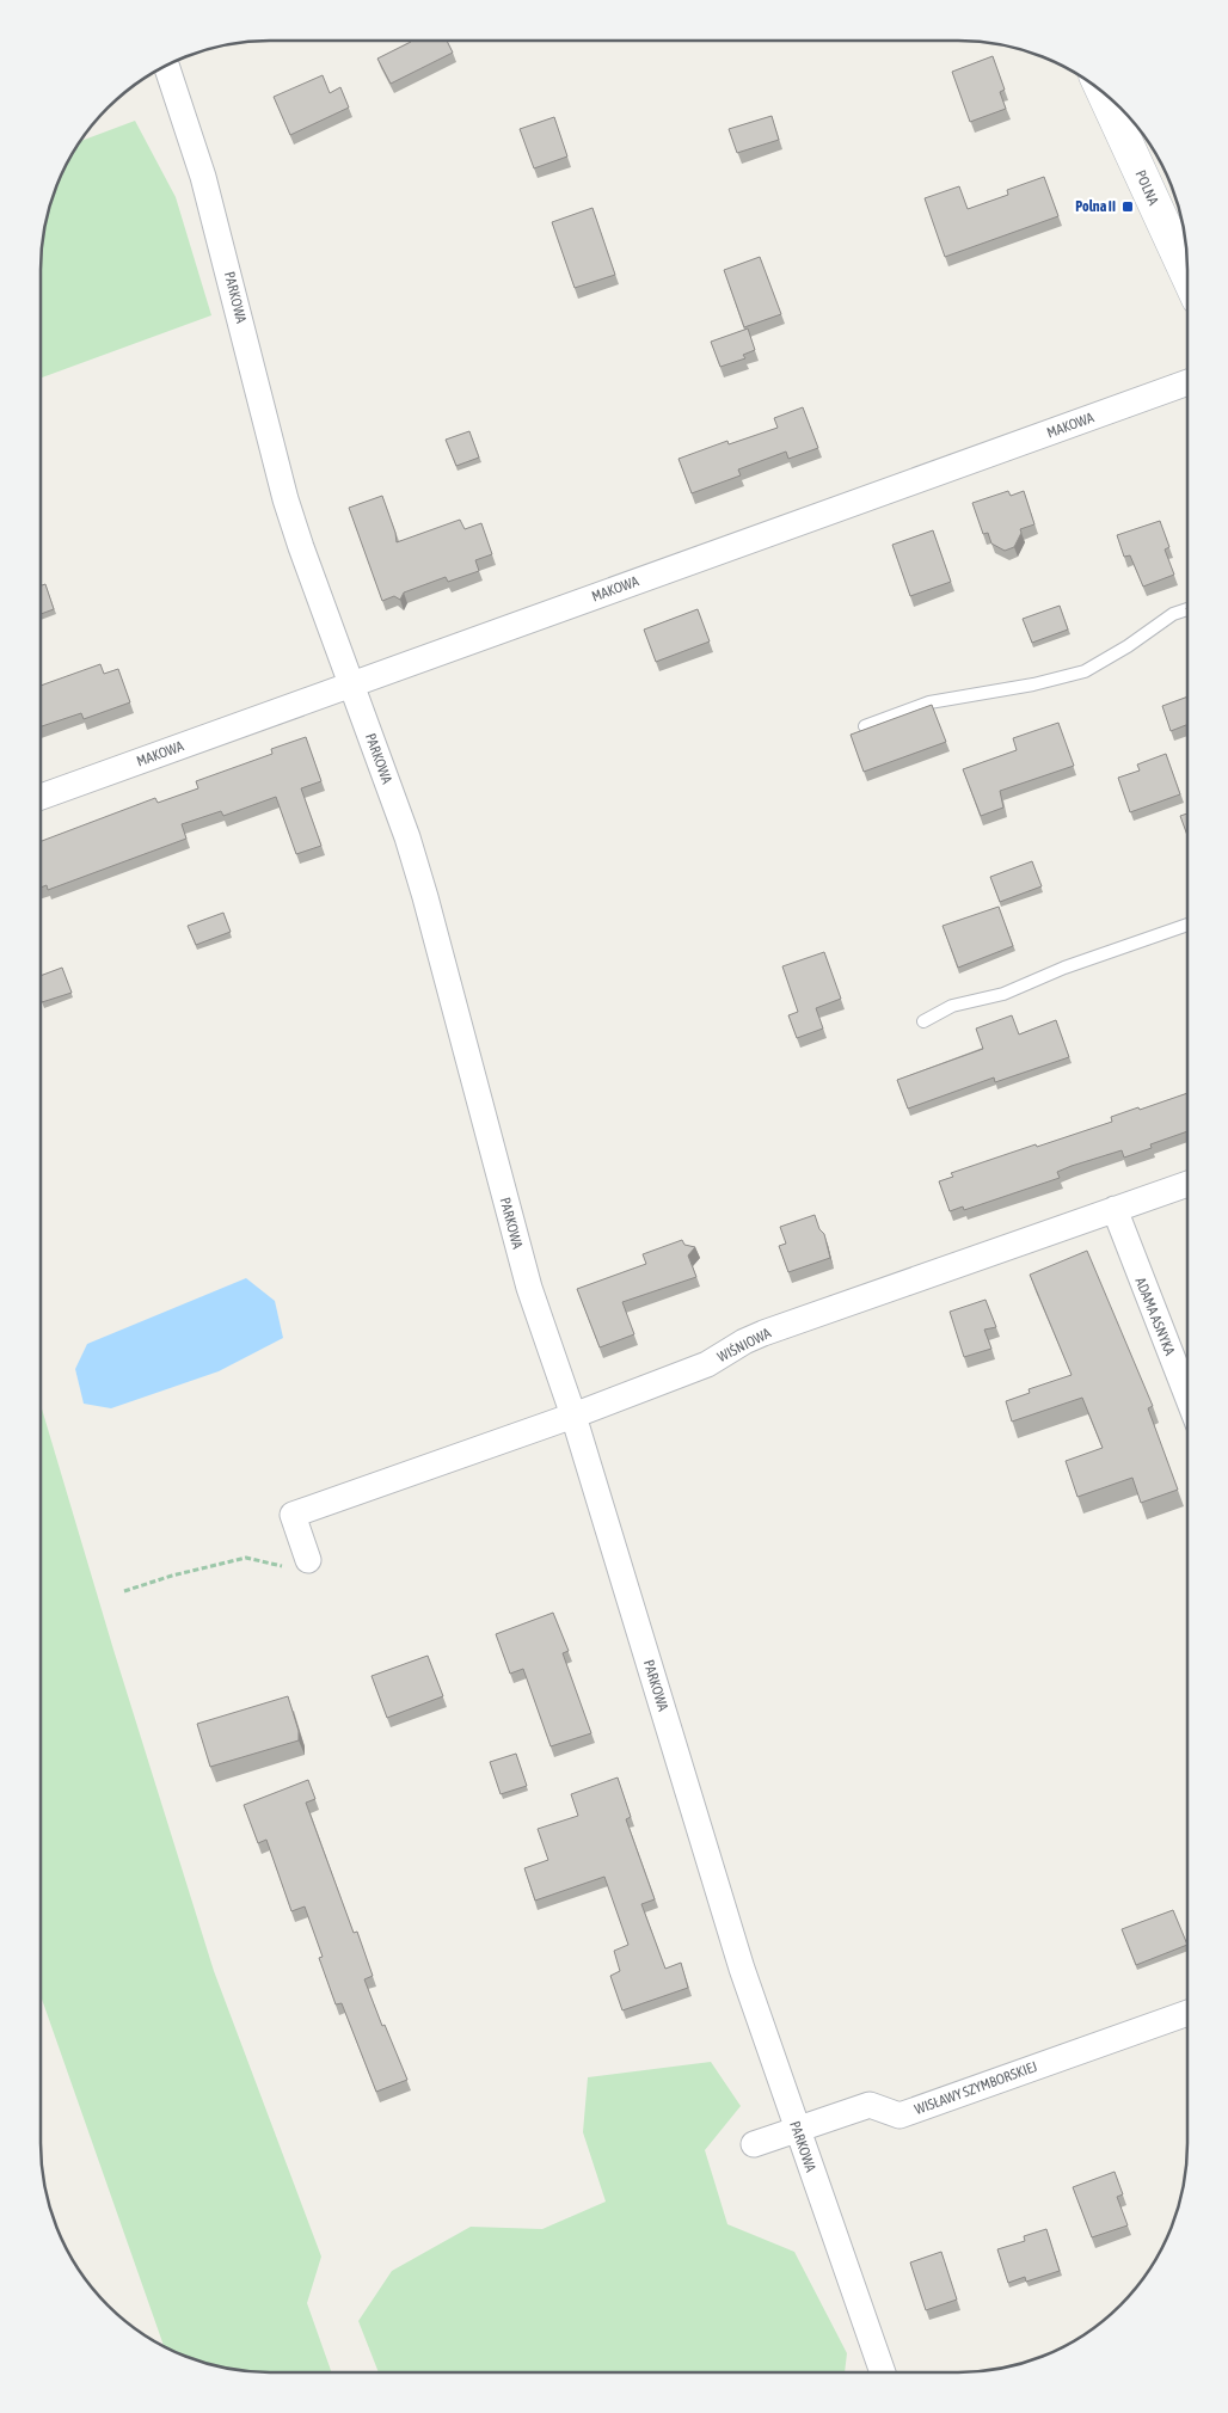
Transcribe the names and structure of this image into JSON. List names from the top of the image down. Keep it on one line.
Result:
{"streets":{"street":["POLNA","PARKOWA","MAKOWA","ADAMA ASNYKA","WIŚNIOWA","WISŁAWY SZYMBORSKIEJ"]},"crossings":[["PARKOWA","MAKOWA"],["PARKOWA","WIŚNIOWA"],["PARKOWA","WISŁAWY SZYMBORSKIEJ"],["ADAMA ASNYKA","WIŚNIOWA"]],"places":{"transit":["Polna II"]}}
